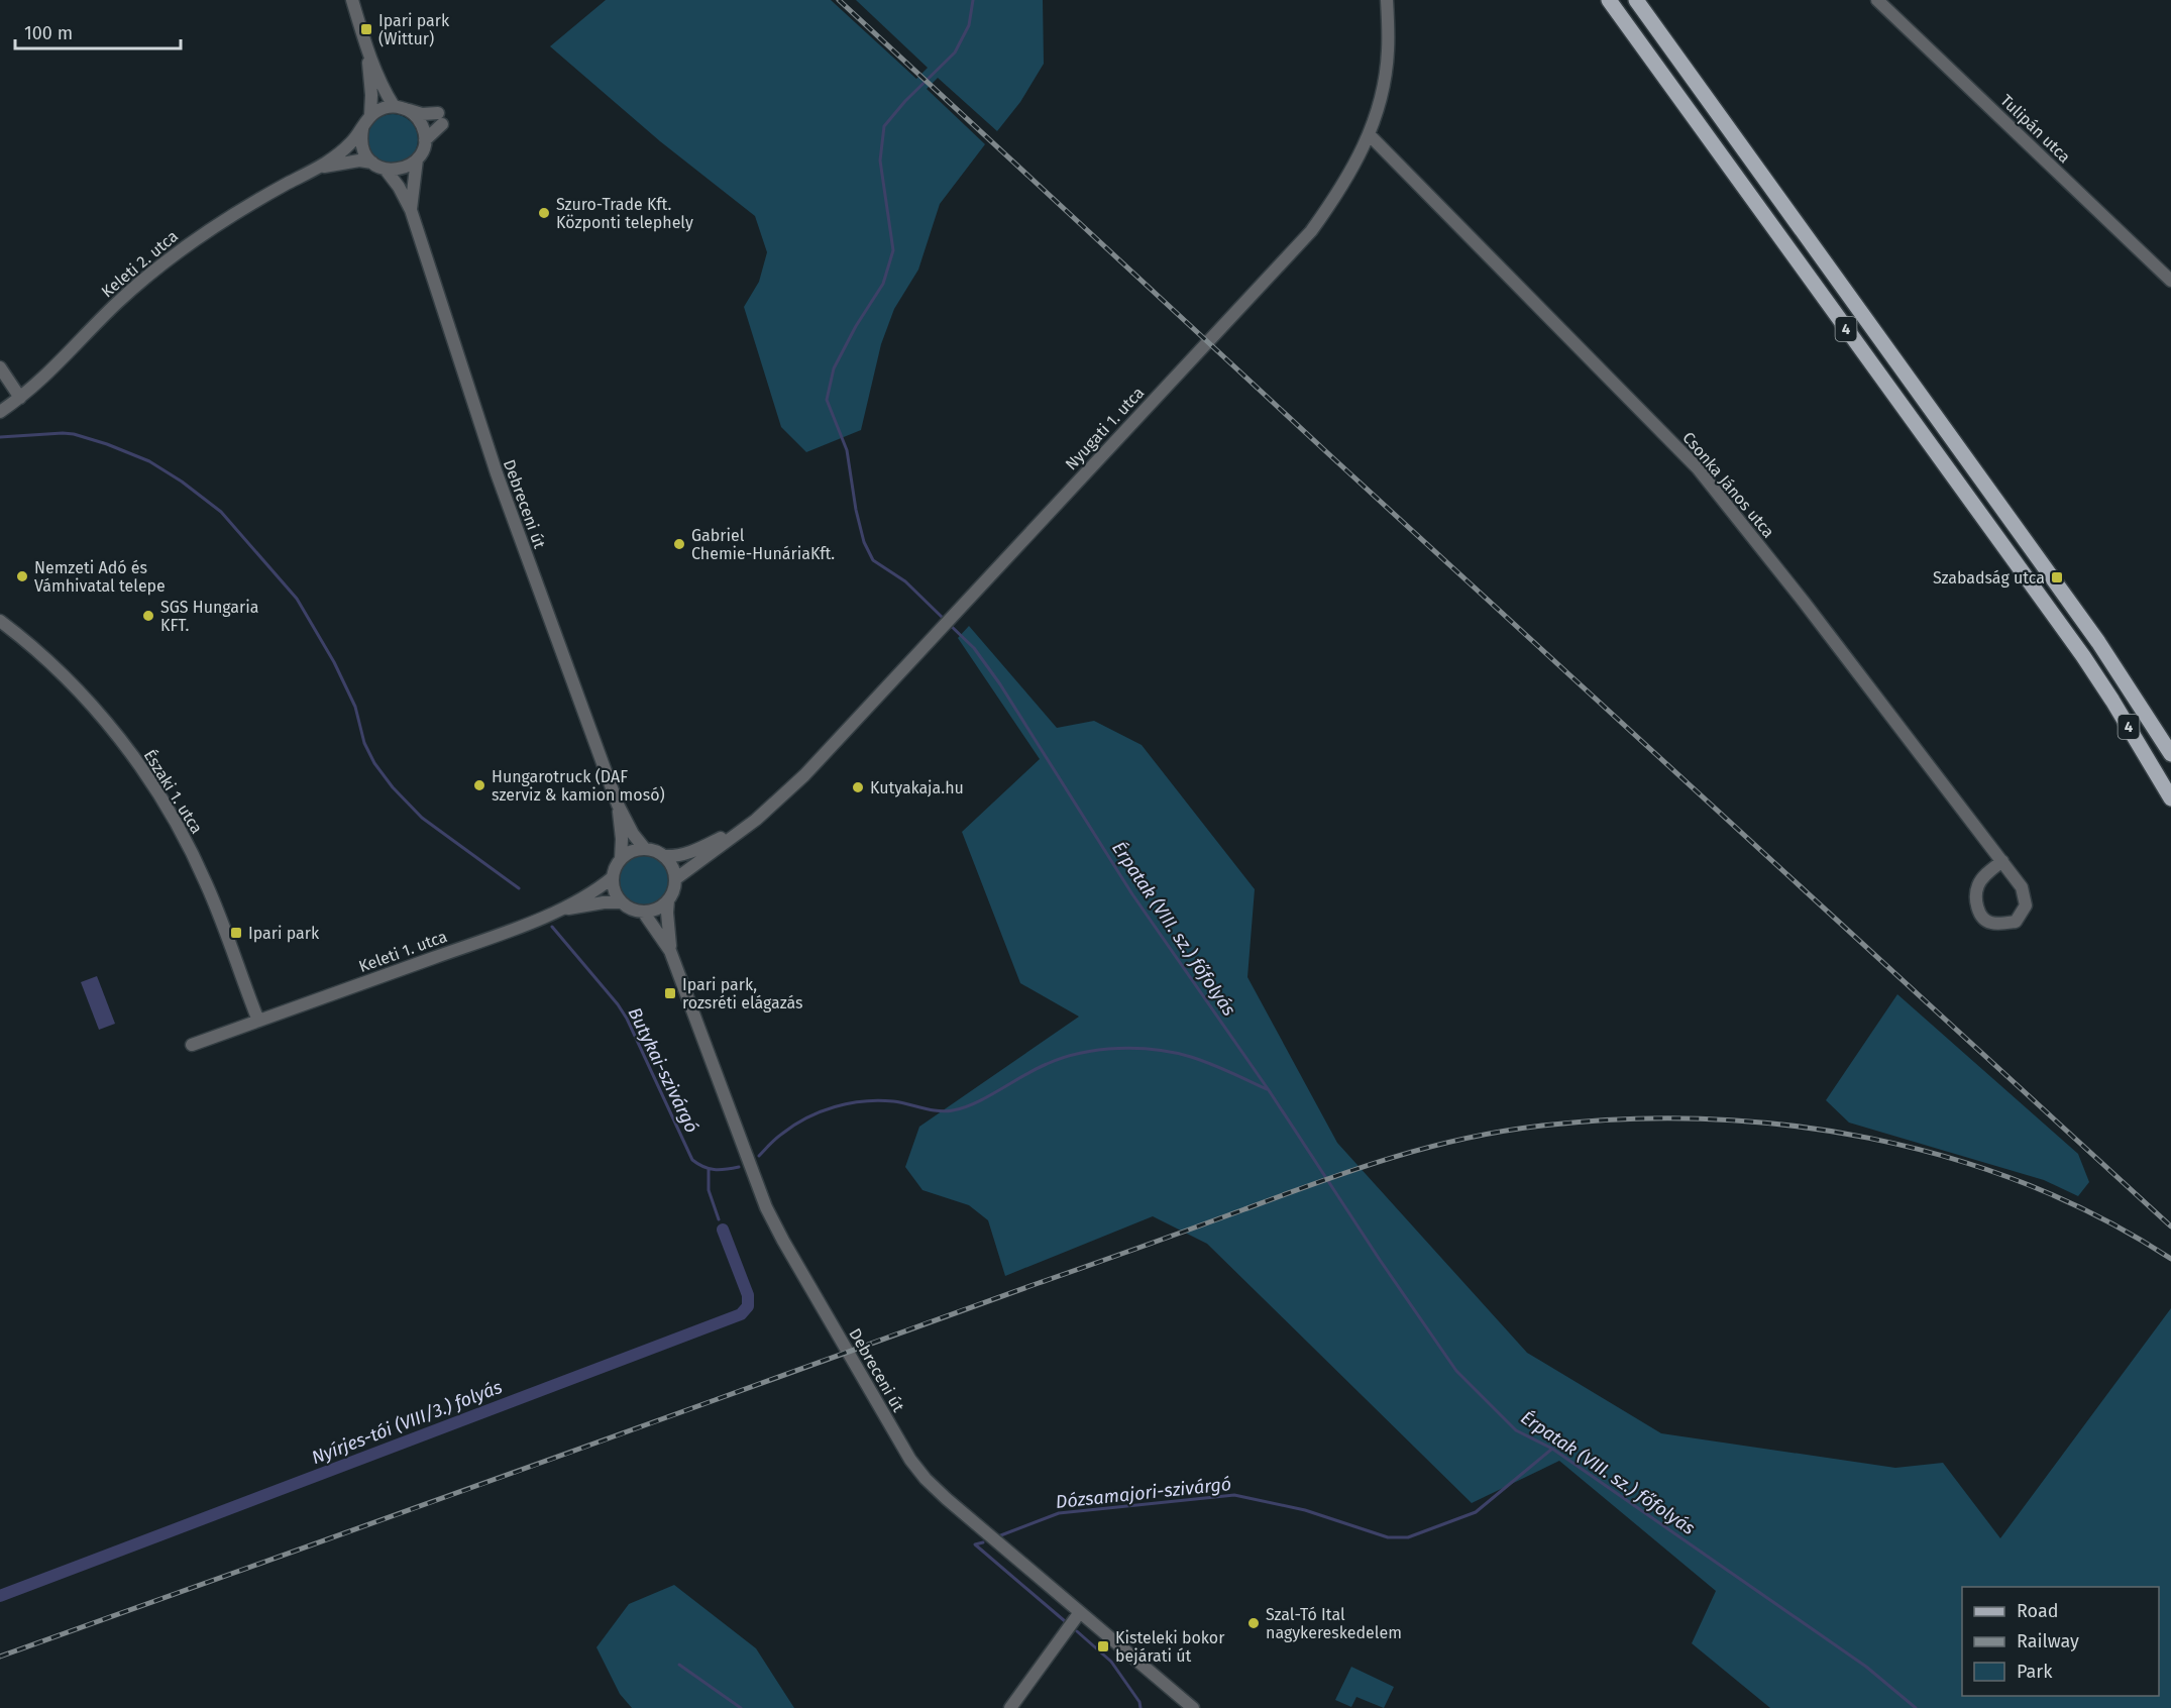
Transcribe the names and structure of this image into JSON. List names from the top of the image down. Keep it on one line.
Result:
{"streets":{"main road":["4"],"street":["Tulipán utca","Keleti 2. utca","Nyugati 1. utca","Csonka János utca","Debreceni út","Északi 1. utca","Keleti 1. utca"]},"crossings":[["Nyugati 1. utca","Csonka János utca"],["Északi 1. utca","Keleti 1. utca"]],"water":["Érpatak (VIII. sz.) főfolyás","Butykai-szivárgó","Nyírjes-tói (VIII/3.) folyás","Dózsamajori-szivárgó"],"places":{"transit":["Ipari park (Wittur)","Szabadság utca","Ipari park","Ipari park, rozsréti elágazás","Kisteleki bokor bejárati út"],"other":["Szuro-Trade Kft. Központi telephely","Gabriel Chemie-HunáriaKft.","Nemzeti Adó és Vámhivatal telepe","SGS Hungaria KFT.","Hungarotruck (DAF szerviz & kamion mosó)","Kutyakaja.hu","Szal-Tó Ital nagykereskedelem"]},"legend":["Road","Railway","Park"],"scale_bar":"100 m"}
